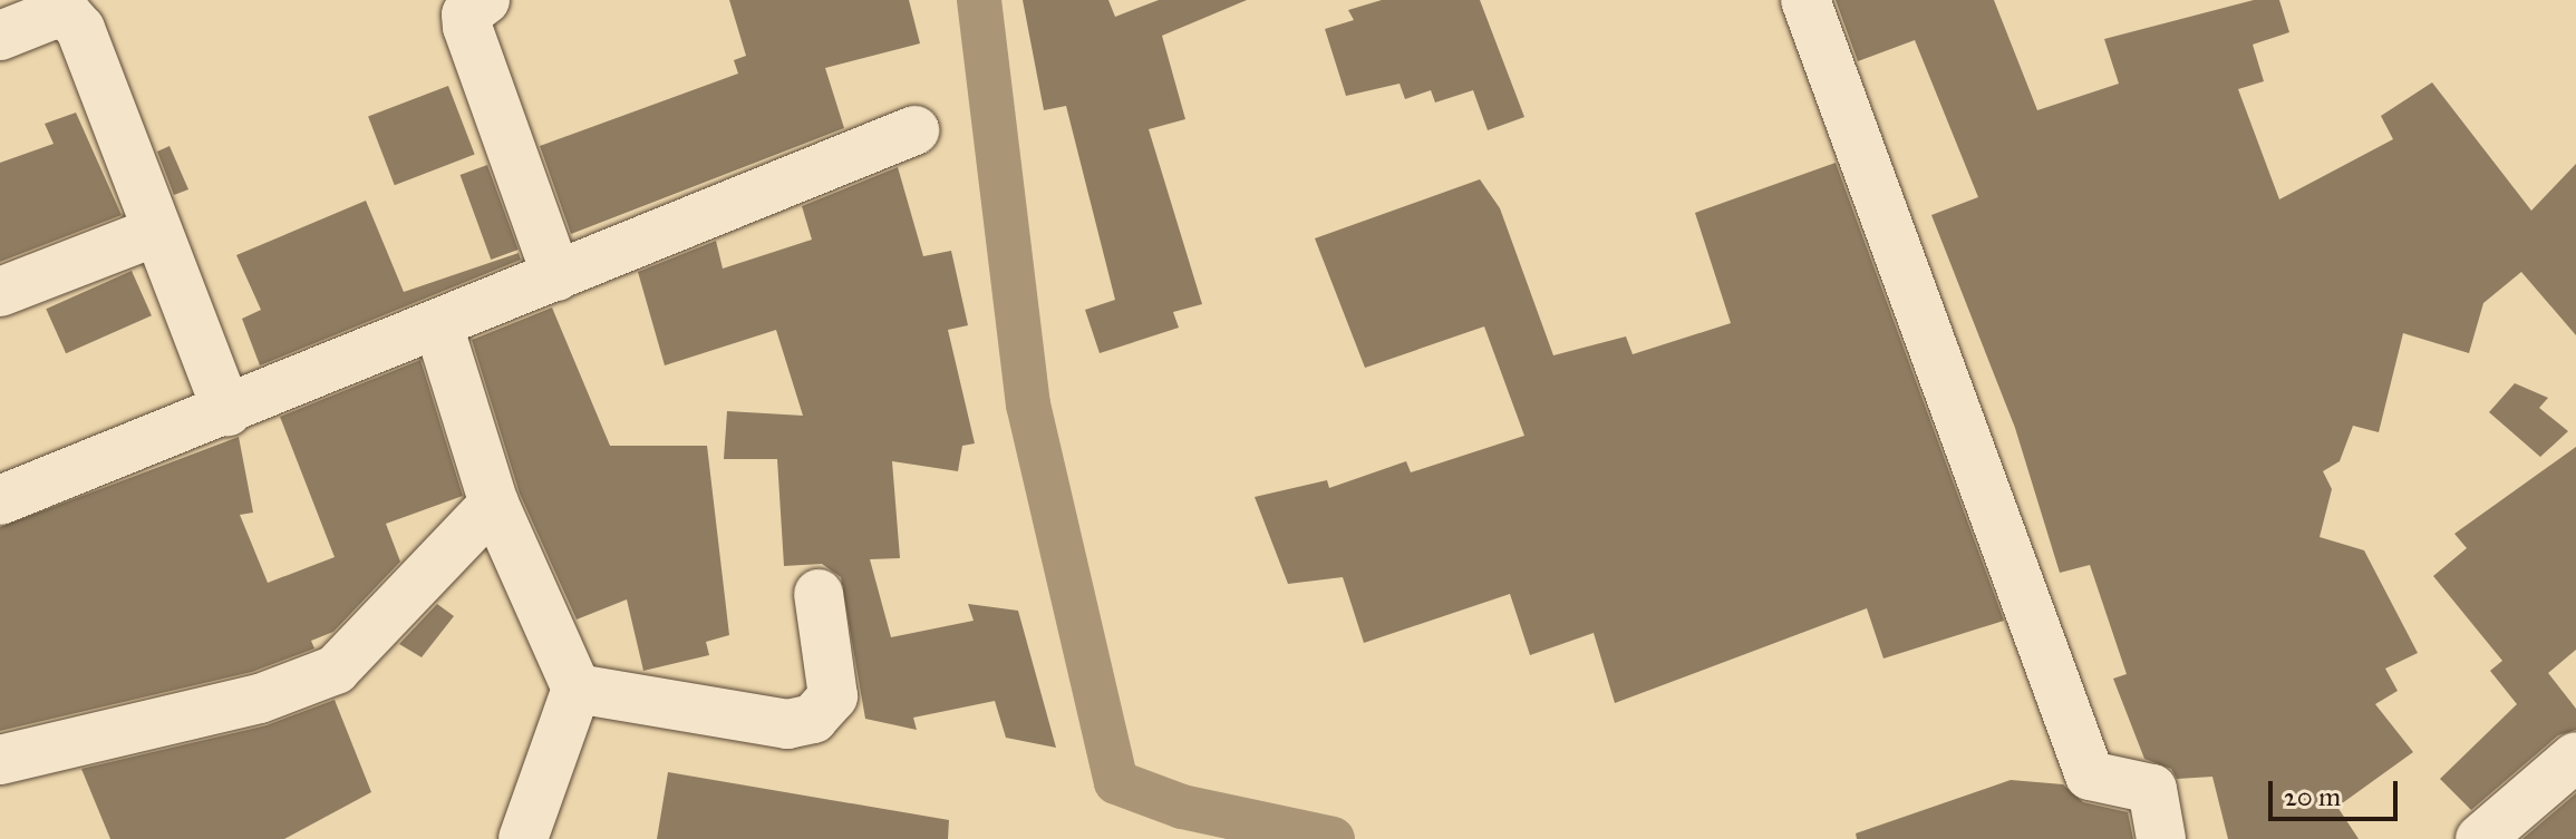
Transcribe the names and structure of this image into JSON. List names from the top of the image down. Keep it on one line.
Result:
{"scale_bar":"20 m"}
